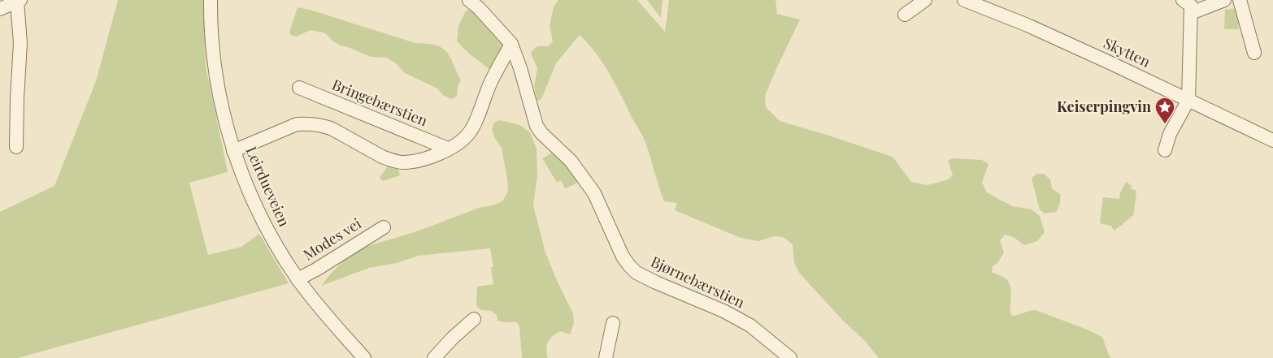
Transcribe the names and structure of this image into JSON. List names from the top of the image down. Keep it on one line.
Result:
{"streets":{"street":["Skytten","Bringebærstien","Leirdueveien","Modes vei","Bjørnebærstien"]},"crossings":[["Leirdueveien","Modes vei"]],"places":{"place":["Keiserpingvin"]}}
